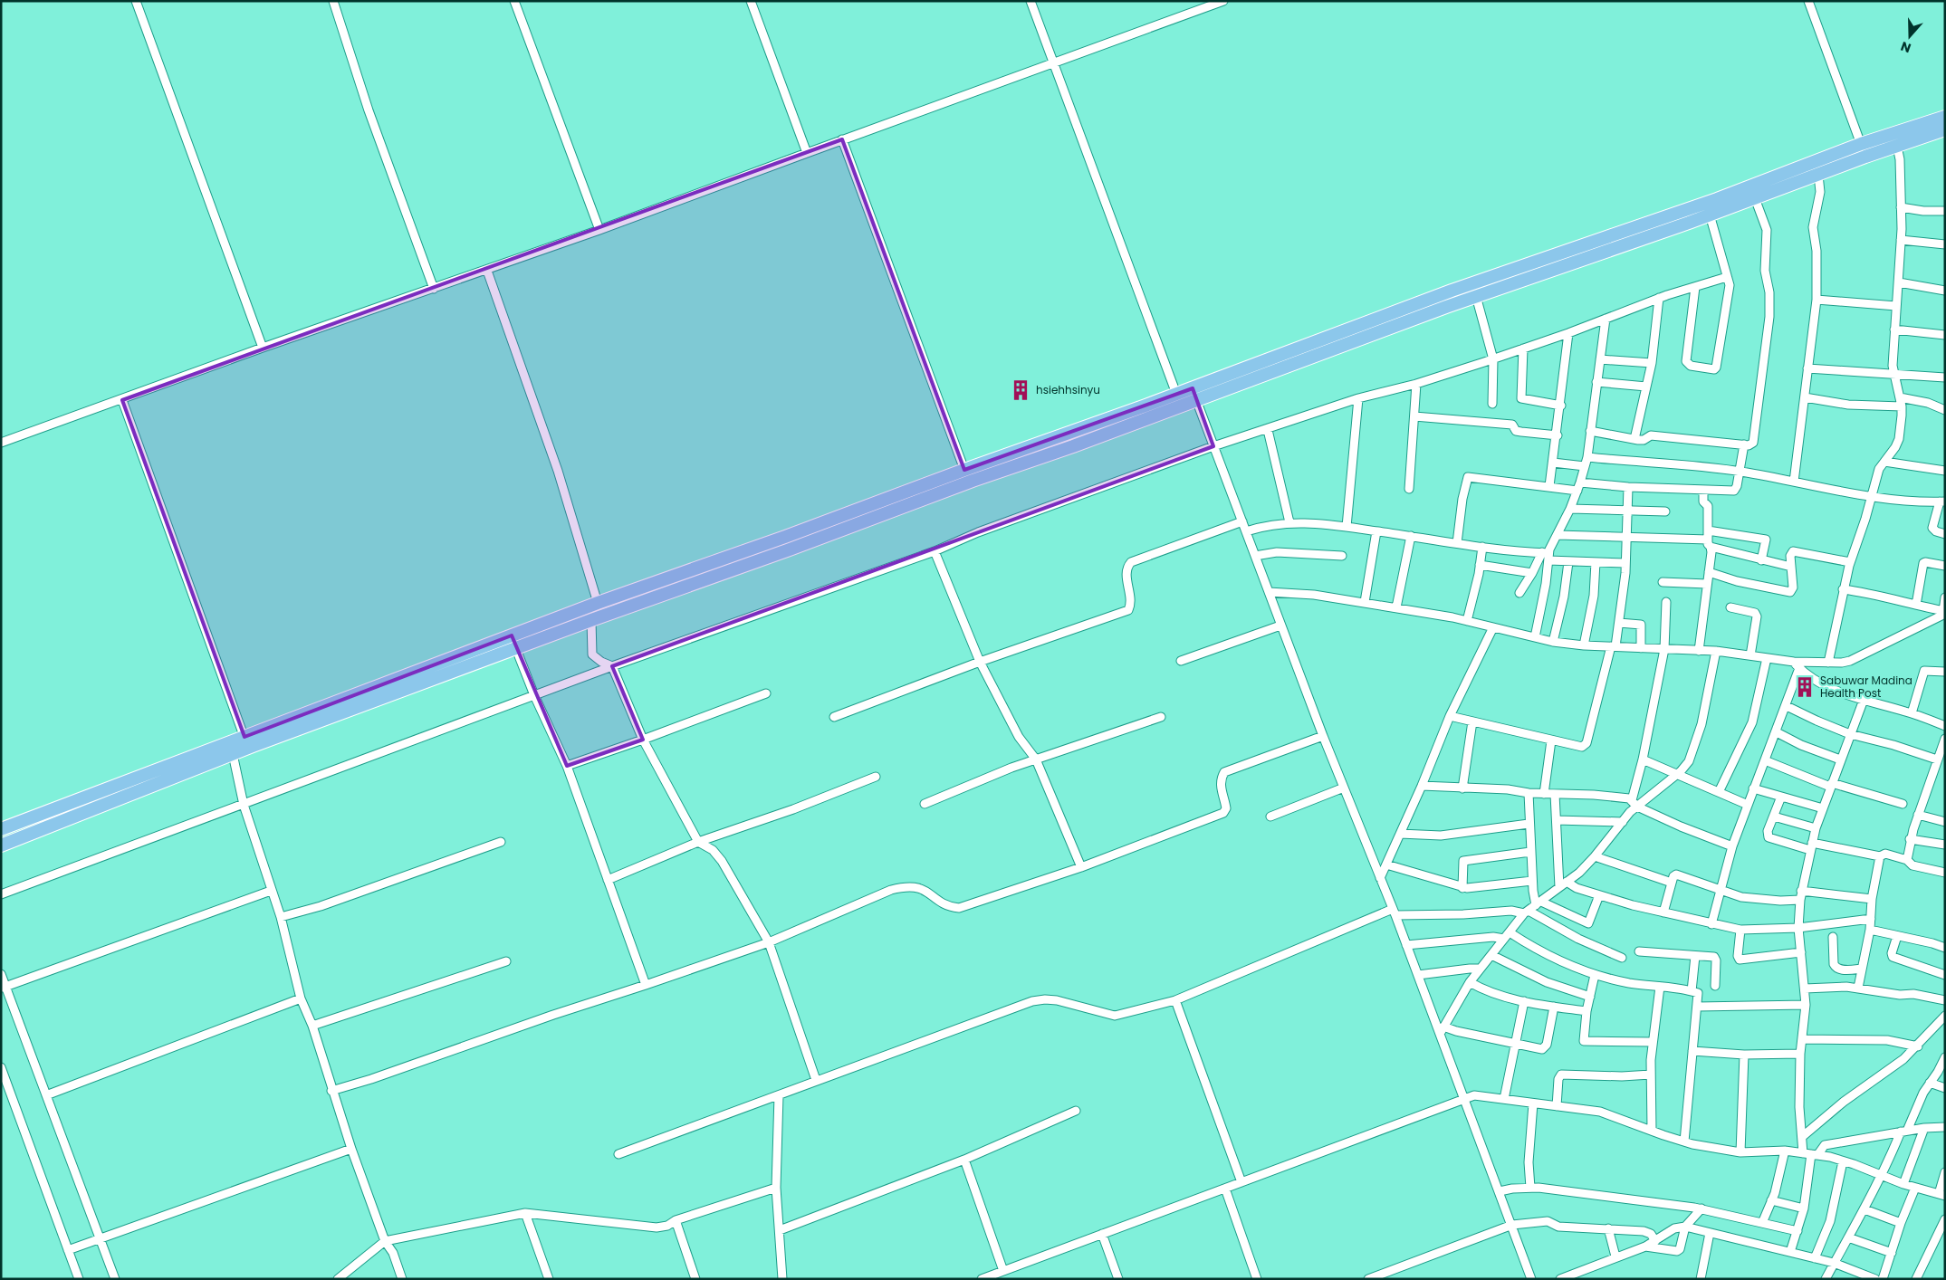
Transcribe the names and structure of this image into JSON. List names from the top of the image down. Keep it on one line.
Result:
{"places":{"building":["hsiehhsinyu","Sabuwar Madina Health Post"]},"north":"bottom"}
